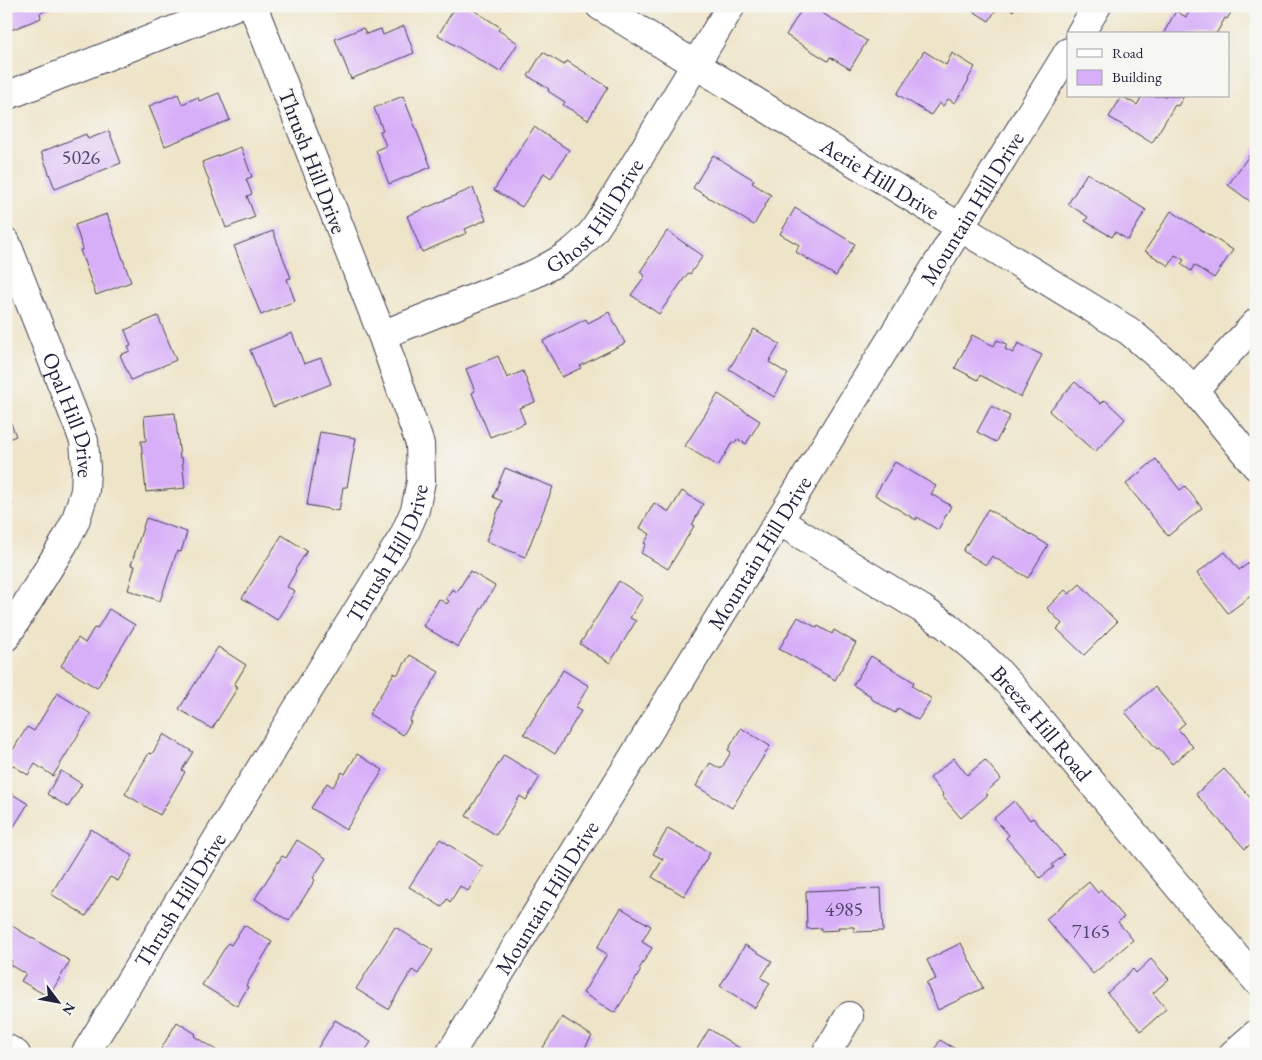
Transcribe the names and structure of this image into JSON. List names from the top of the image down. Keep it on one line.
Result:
{"streets":{"street":["Thrush Hill Drive","Aerie Hill Drive","Mountain Hill Drive","Ghost Hill Drive","Opal Hill Drive","Breeze Hill Road"]},"crossings":[["Thrush Hill Drive","Ghost Hill Drive"],["Aerie Hill Drive","Mountain Hill Drive"],["Aerie Hill Drive","Ghost Hill Drive"],["Mountain Hill Drive","Breeze Hill Road"]],"house_numbers":["5026","4985","7165"],"legend":["Road","Building"],"north":"bottom right"}
